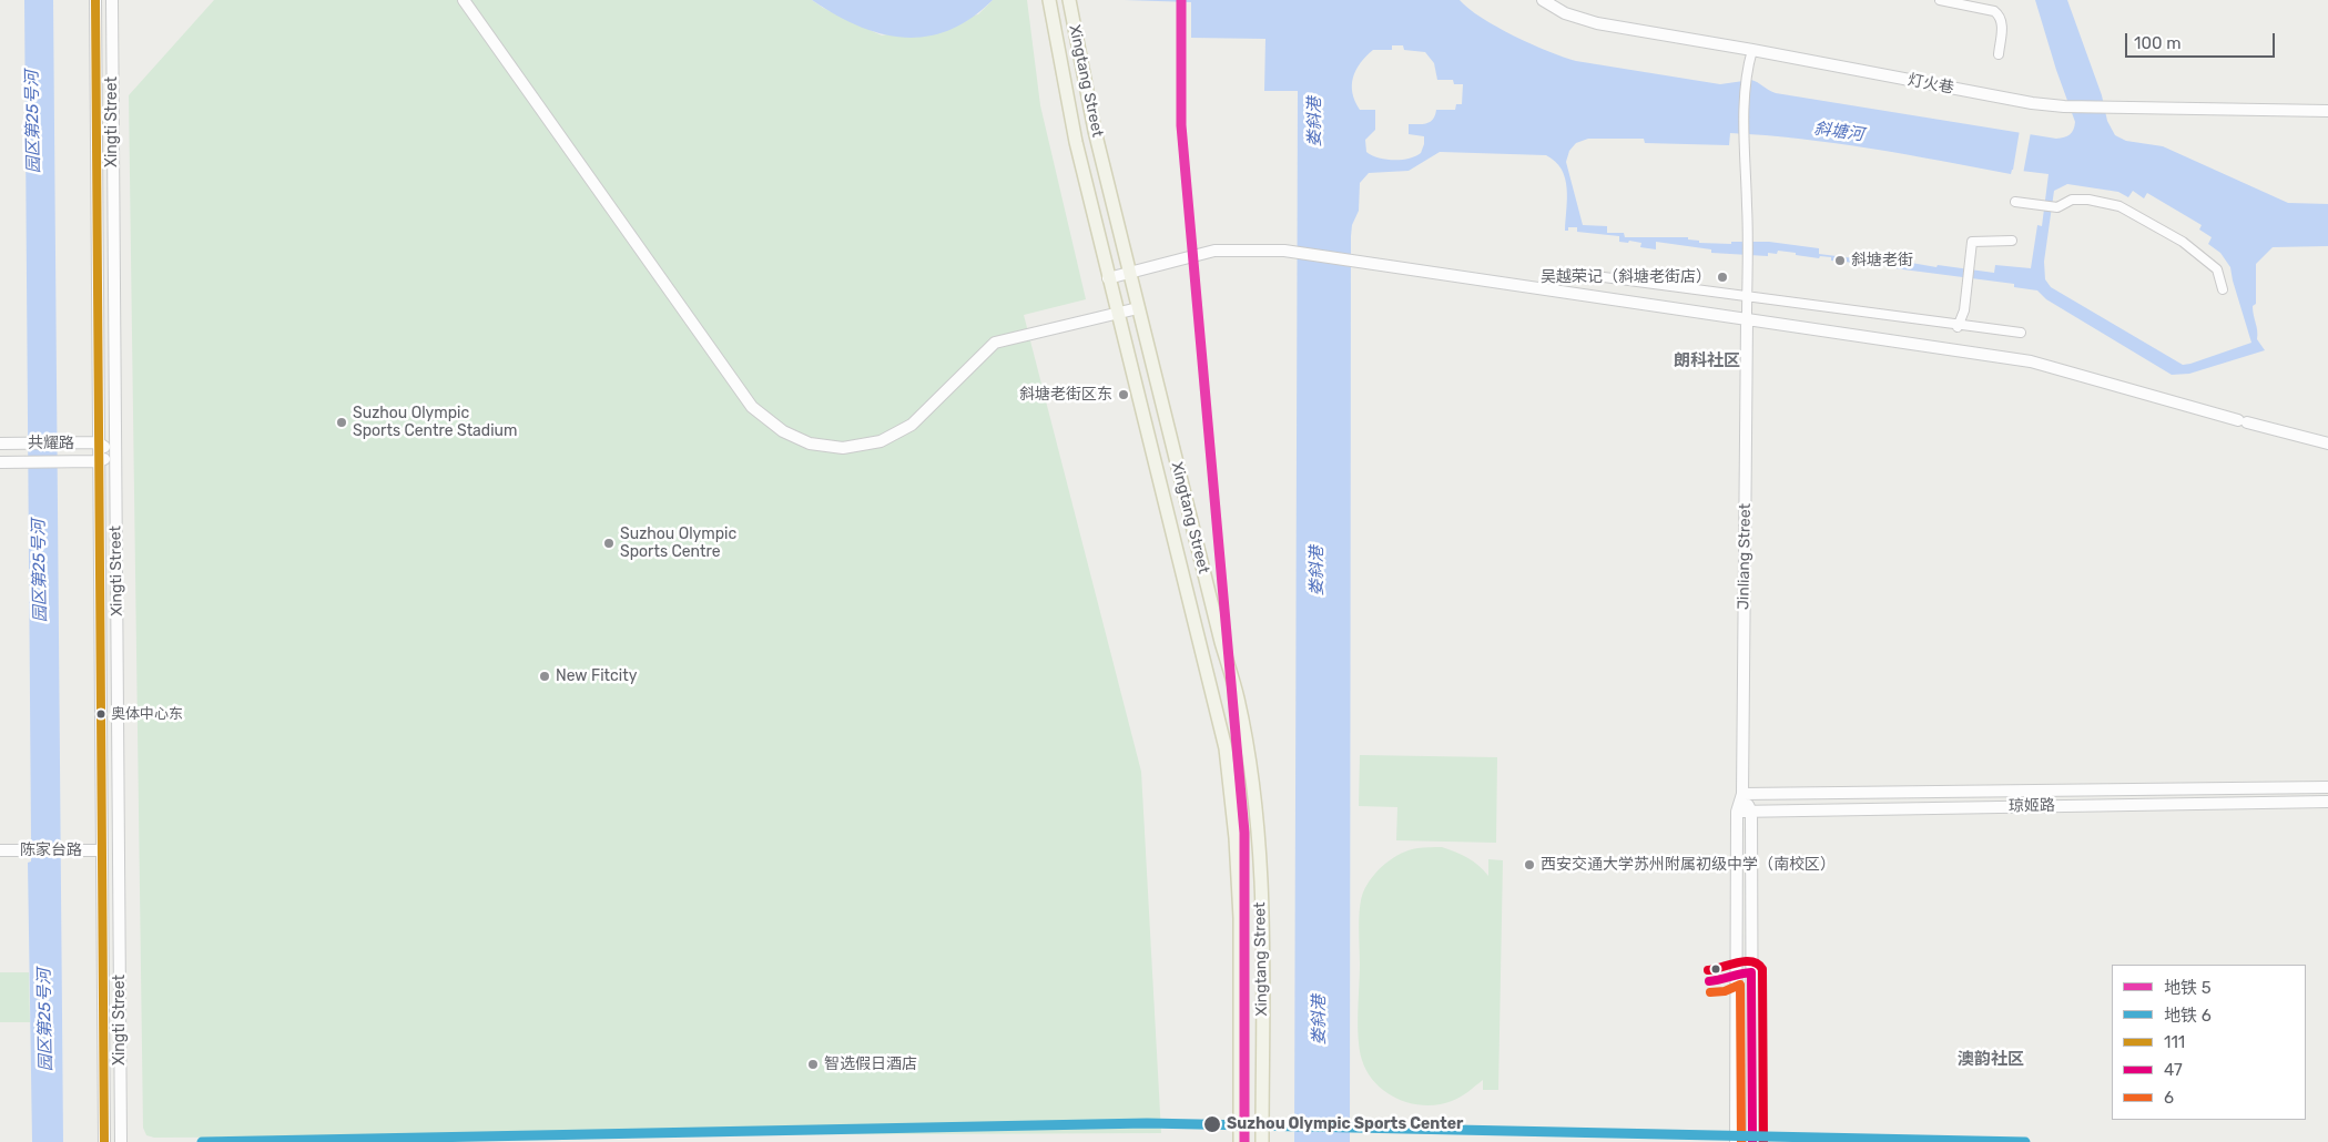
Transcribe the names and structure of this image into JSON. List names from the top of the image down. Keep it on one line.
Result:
{"streets":{"main road":["Xingtang Street"],"street":["灯火巷","Xingti Street","共耀路","Jinliang Street","琼姬路","陈家台路"]},"crossings":[["Xingti Street","共耀路"],["Xingti Street","陈家台路"],["Jinliang Street","琼姬路"]],"districts":["朗科社区","澳韵社区"],"water":["园区第25号河","娄斜港","斜塘河"],"places":["斜塘老街","吴越荣记（斜塘老街店）","斜塘老街区东","Suzhou Olympic Sports Centre Stadium","Suzhou Olympic Sports Centre","New Fitcity","奥体中心东","西安交通大学苏州附属初级中学（南校区）","智选假日酒店","Suzhou Olympic Sports Center"],"lines":["metro line 5","transit line 111","transit line 47","transit line 6","metro line 6"],"legend":["地铁 5","地铁 6","111","47","6"],"scale_bar":"100 m"}
